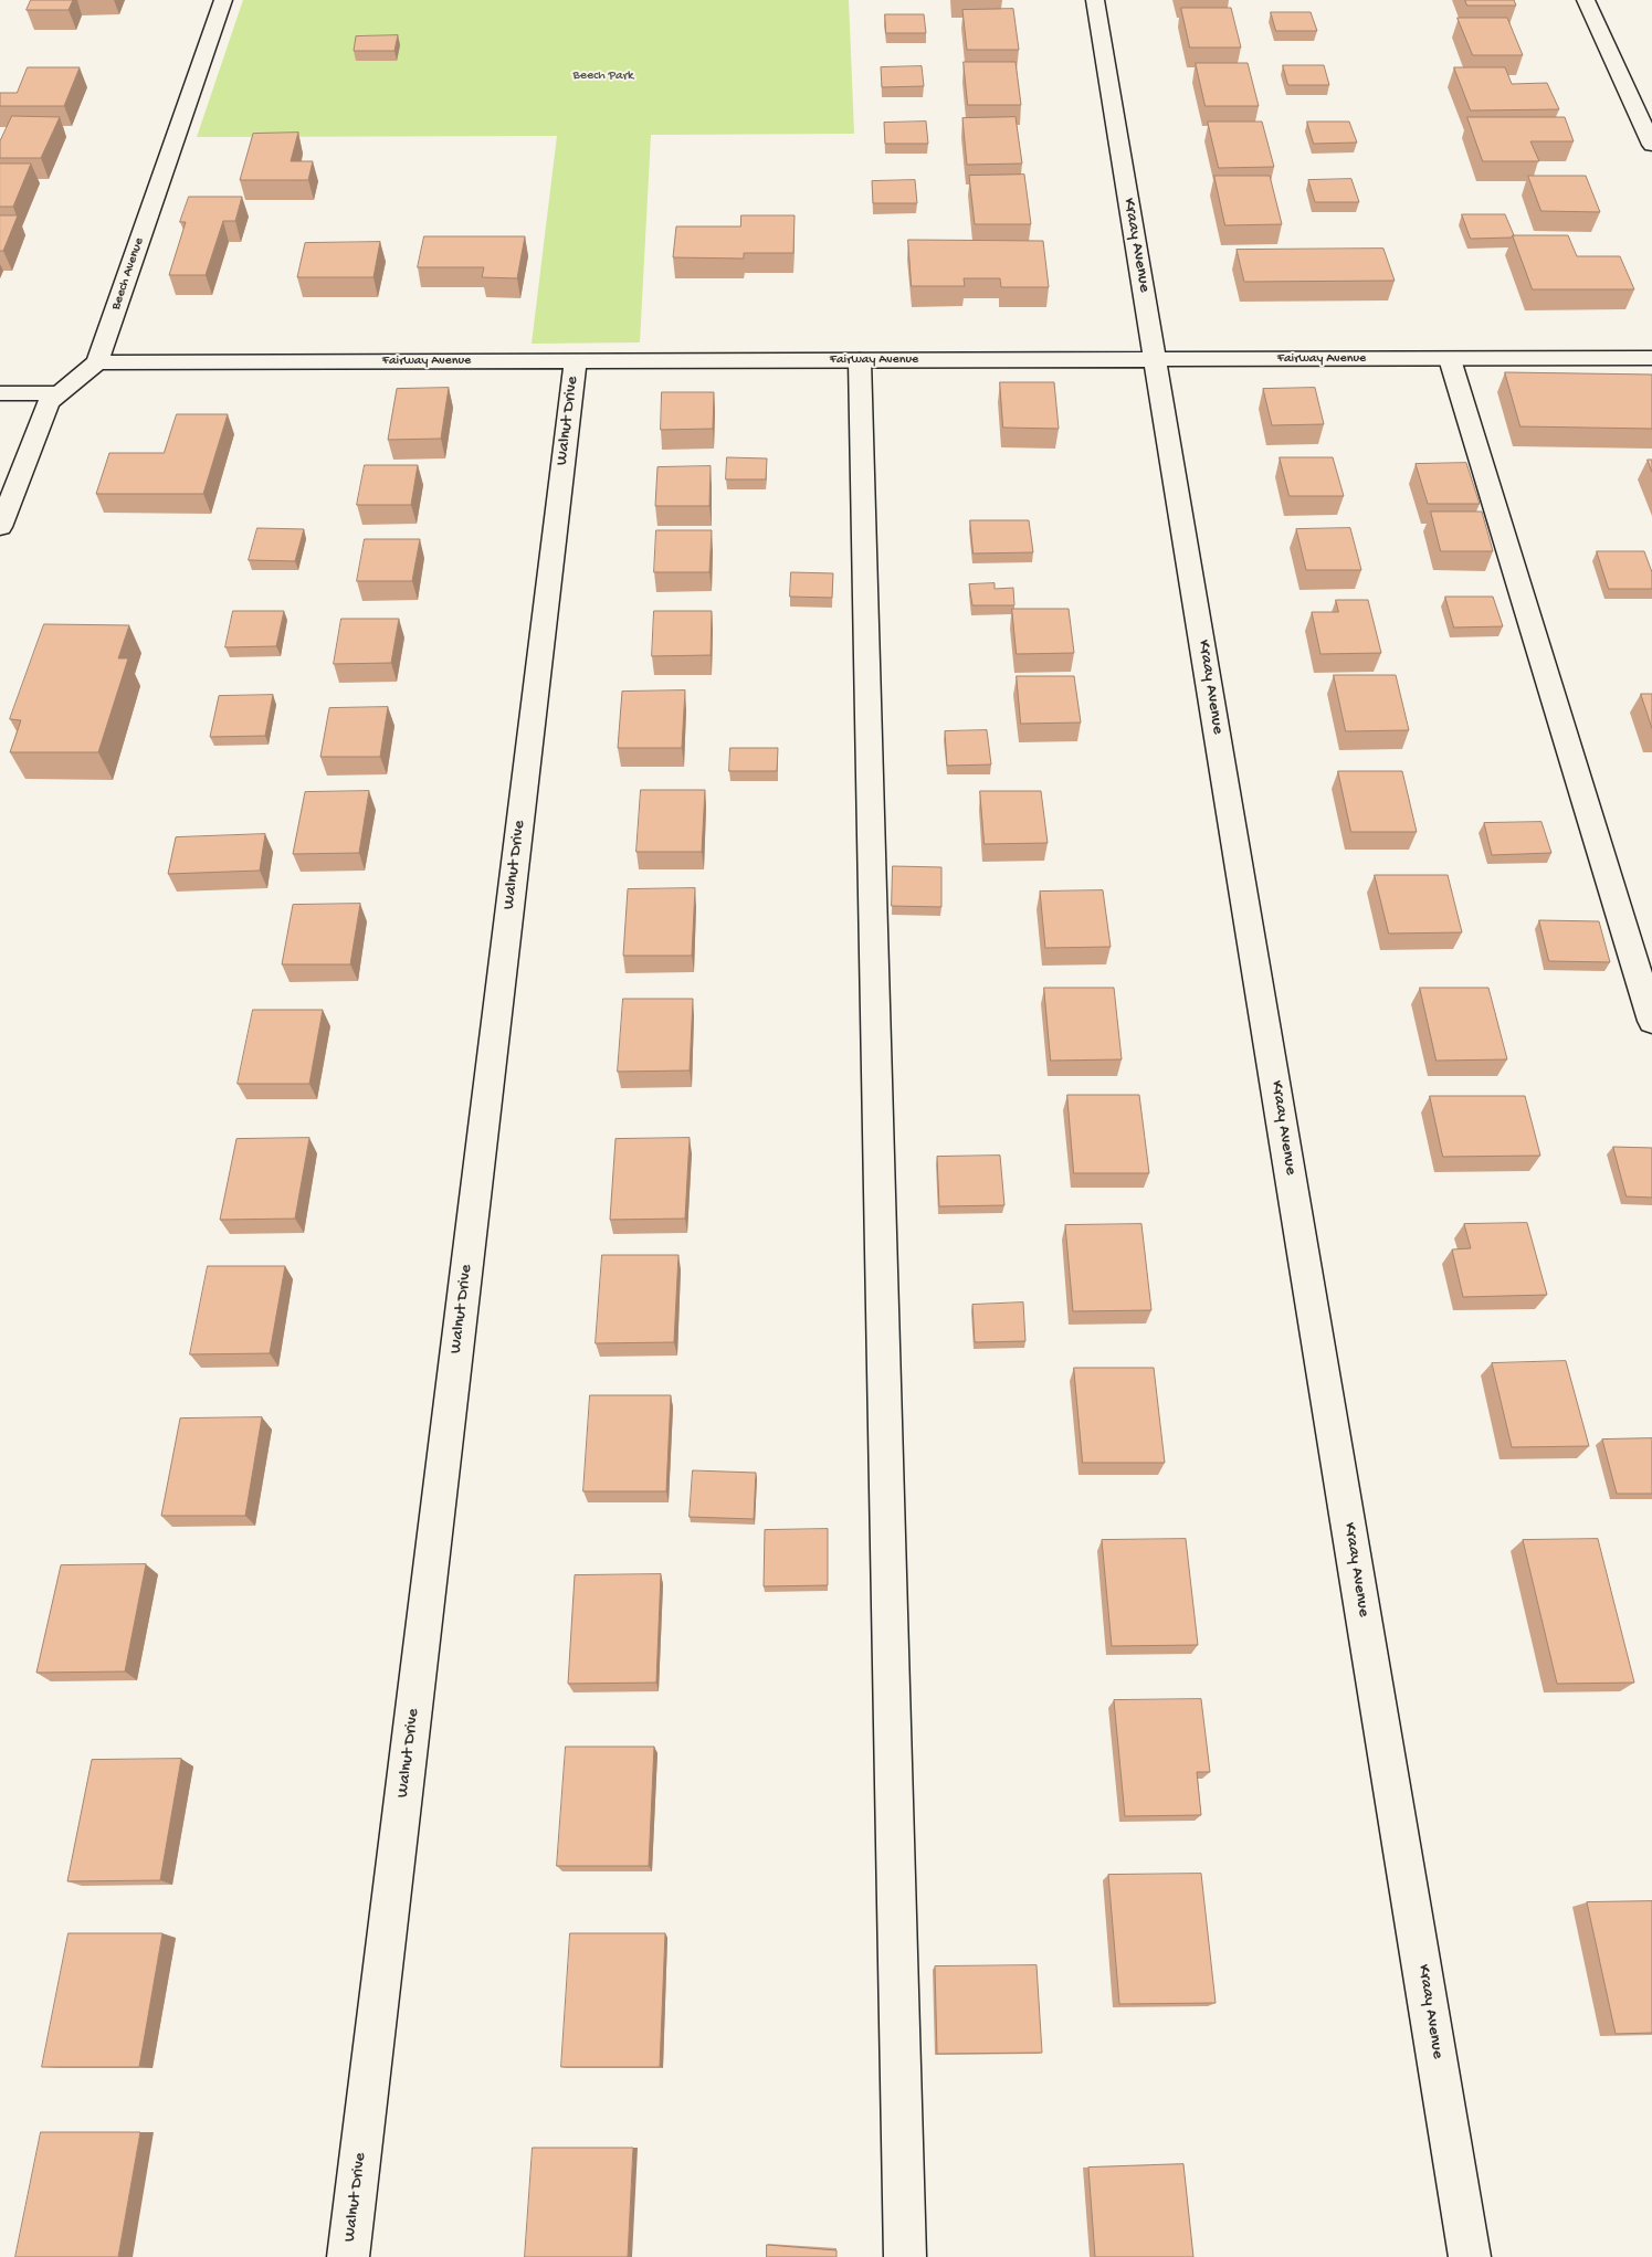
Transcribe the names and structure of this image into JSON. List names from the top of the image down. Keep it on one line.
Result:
{"streets":{"street":["Kraay Avenue","Beech Avenue","Fairway Avenue","Walnut Drive"]},"crossings":[["Kraay Avenue","Fairway Avenue"],["Beech Avenue","Fairway Avenue"],["Fairway Avenue","Walnut Drive"]],"parks":["Beech Park"]}
